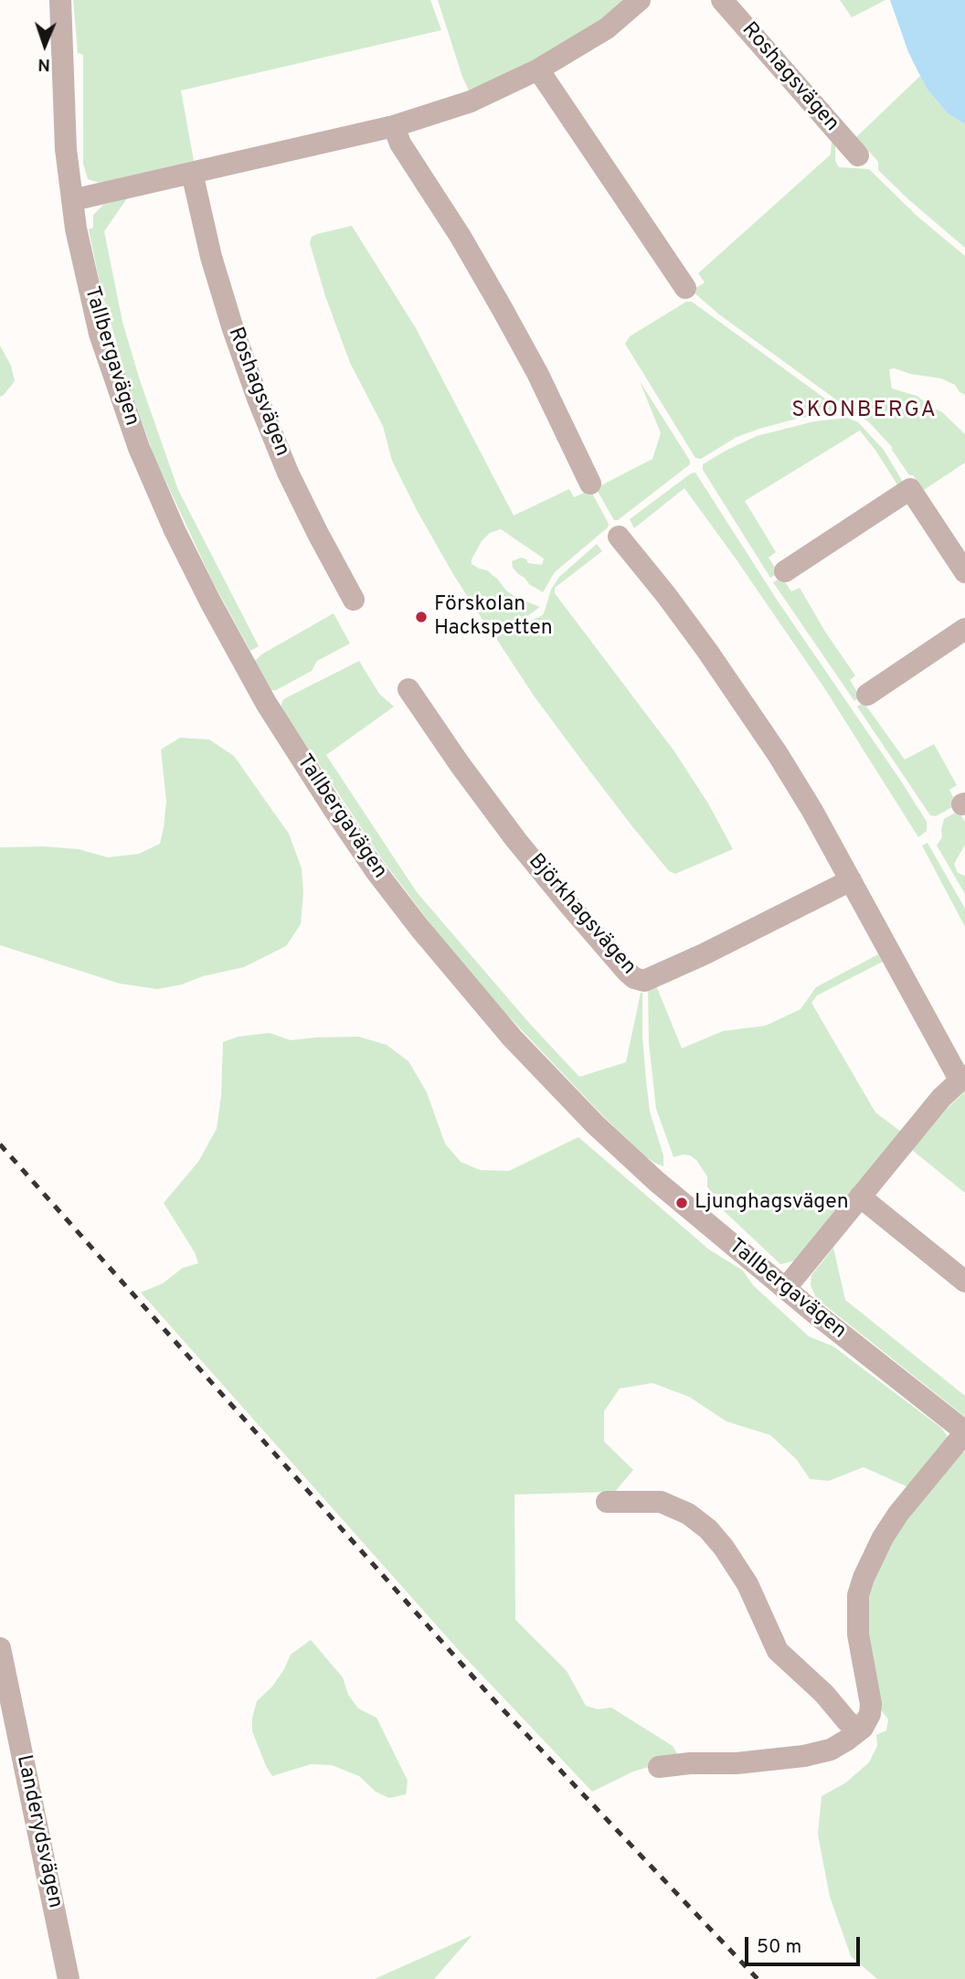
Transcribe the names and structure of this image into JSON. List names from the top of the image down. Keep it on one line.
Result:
{"streets":{"street":["Roshagsvägen","Tallbergavägen","Björkhagsvägen","Landerydsvägen"]},"districts":["SKONBERGA"],"places":["Förskolan Hackspetten","Ljunghagsvägen"],"scale_bar":"50 m","north":"bottom"}
